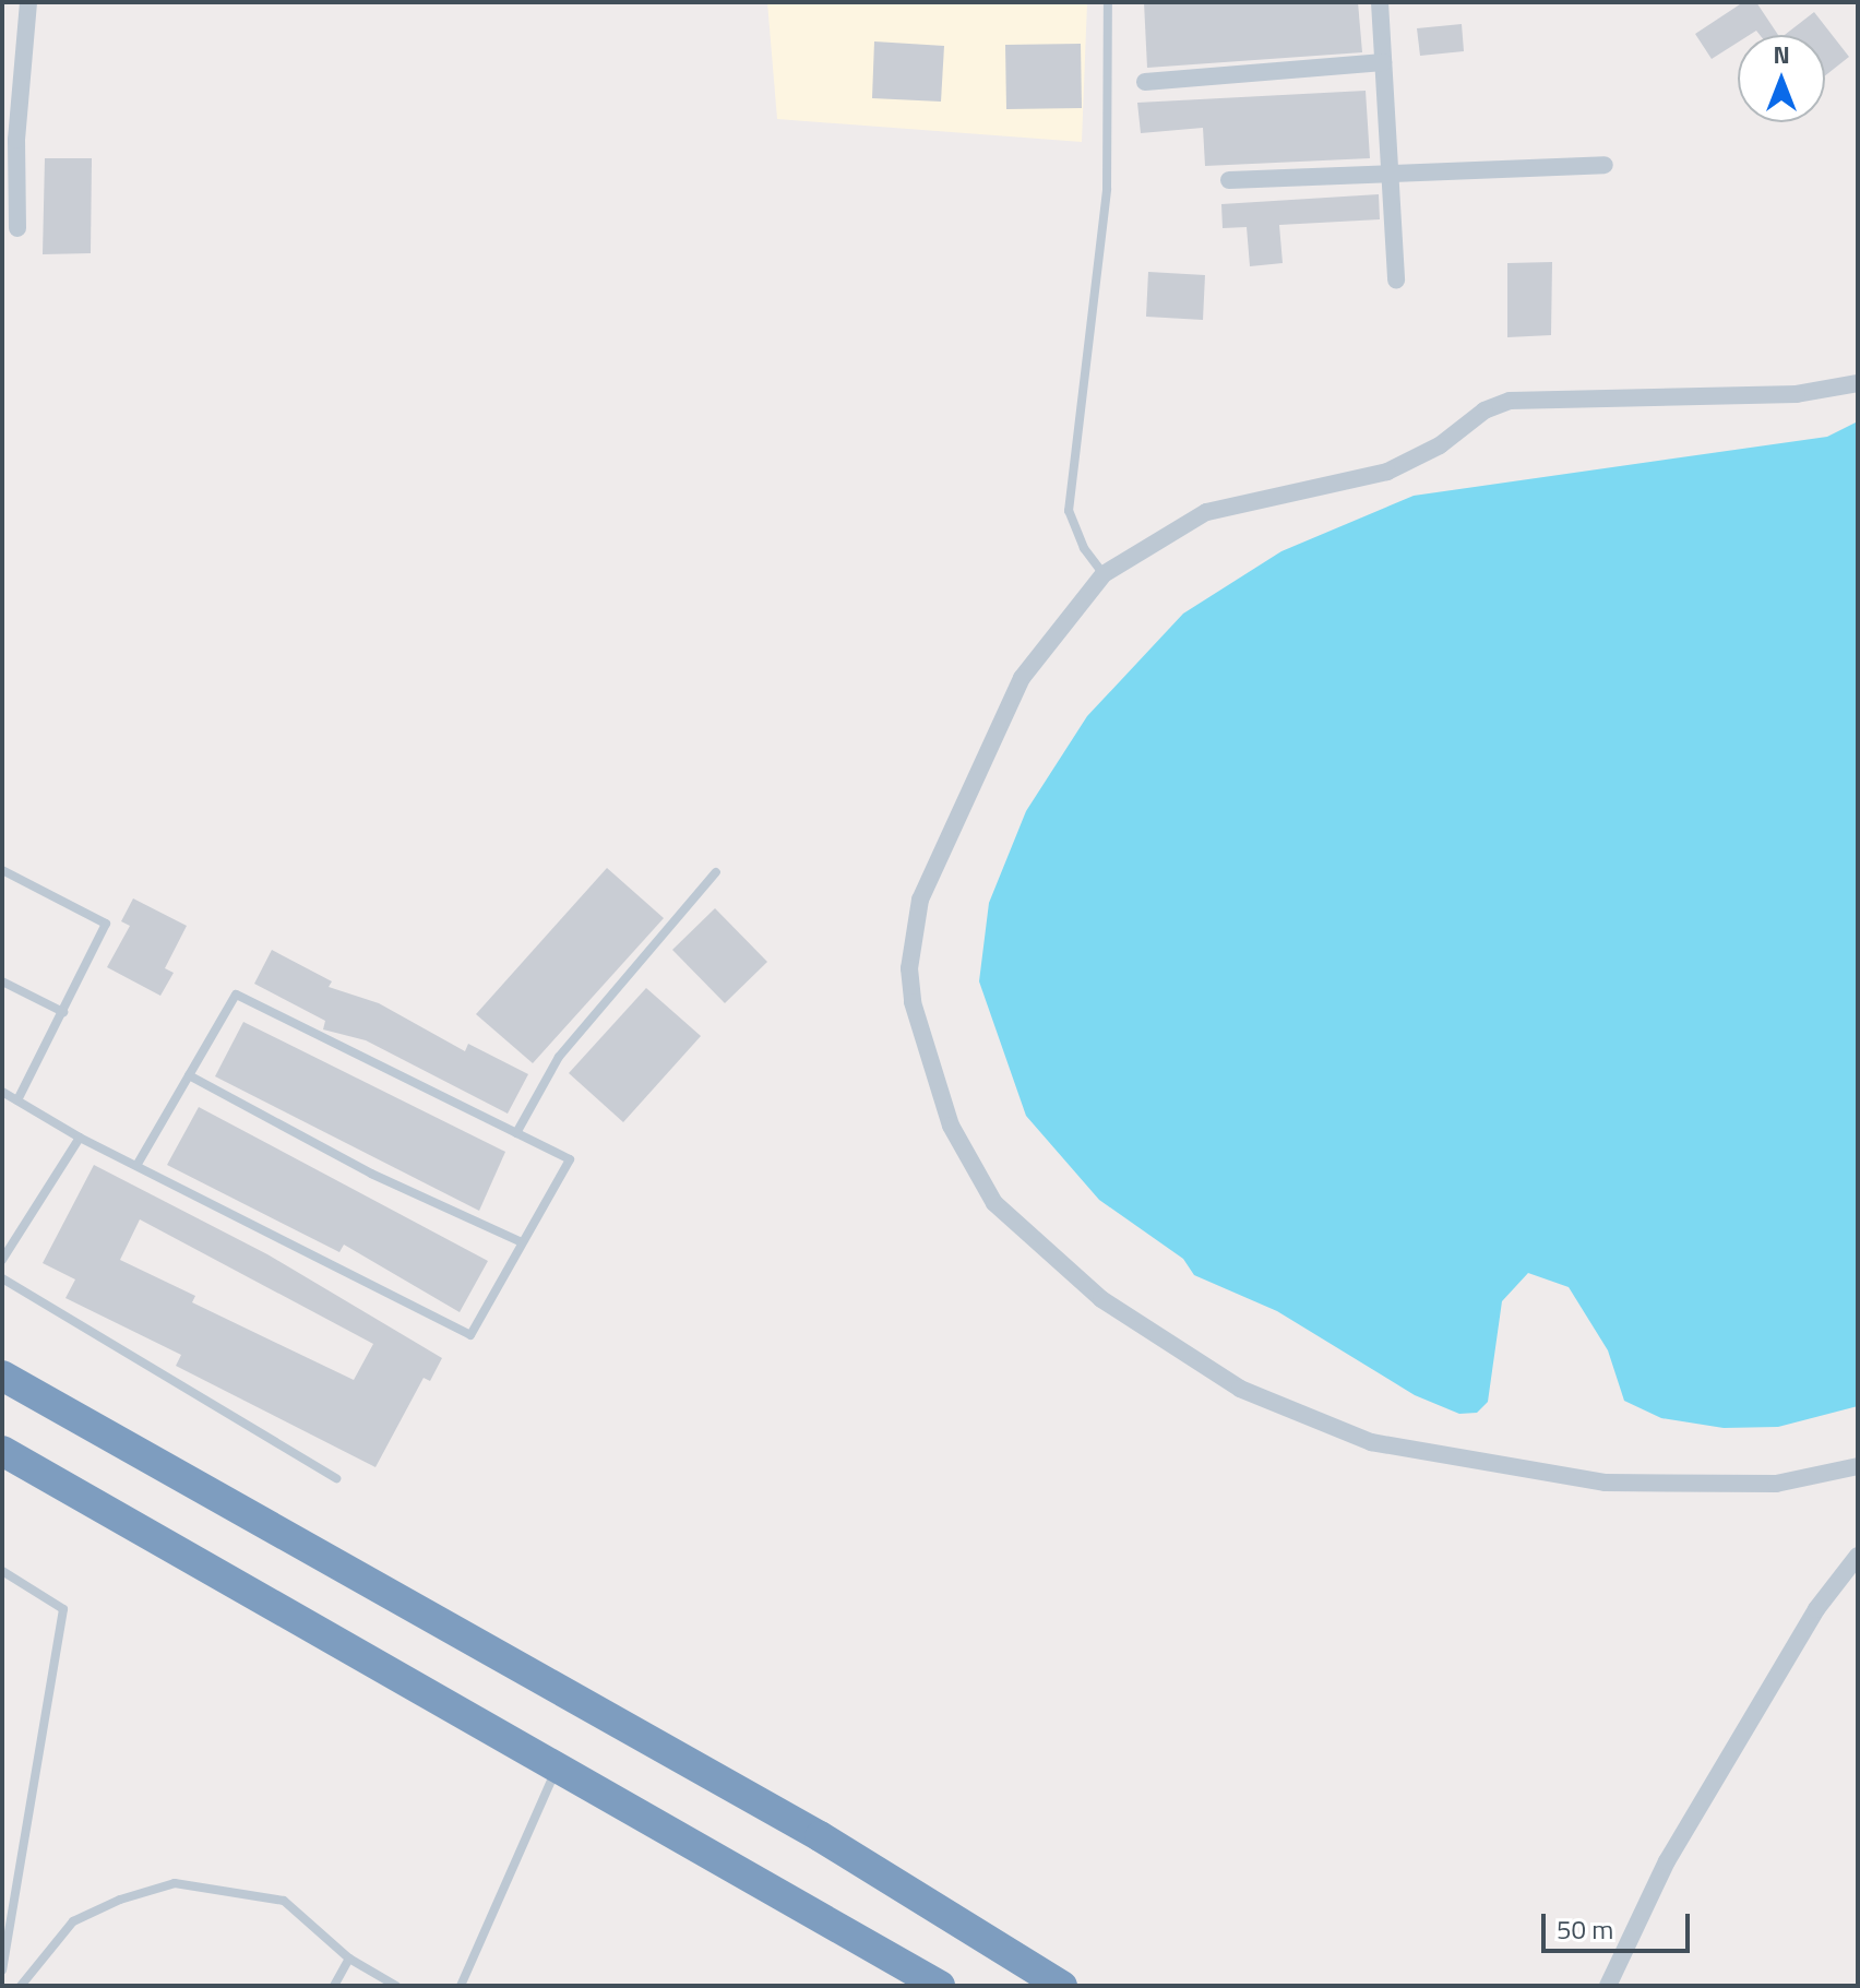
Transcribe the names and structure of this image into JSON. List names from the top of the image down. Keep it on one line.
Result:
{"scale_bar":"50 m","north":"top"}
